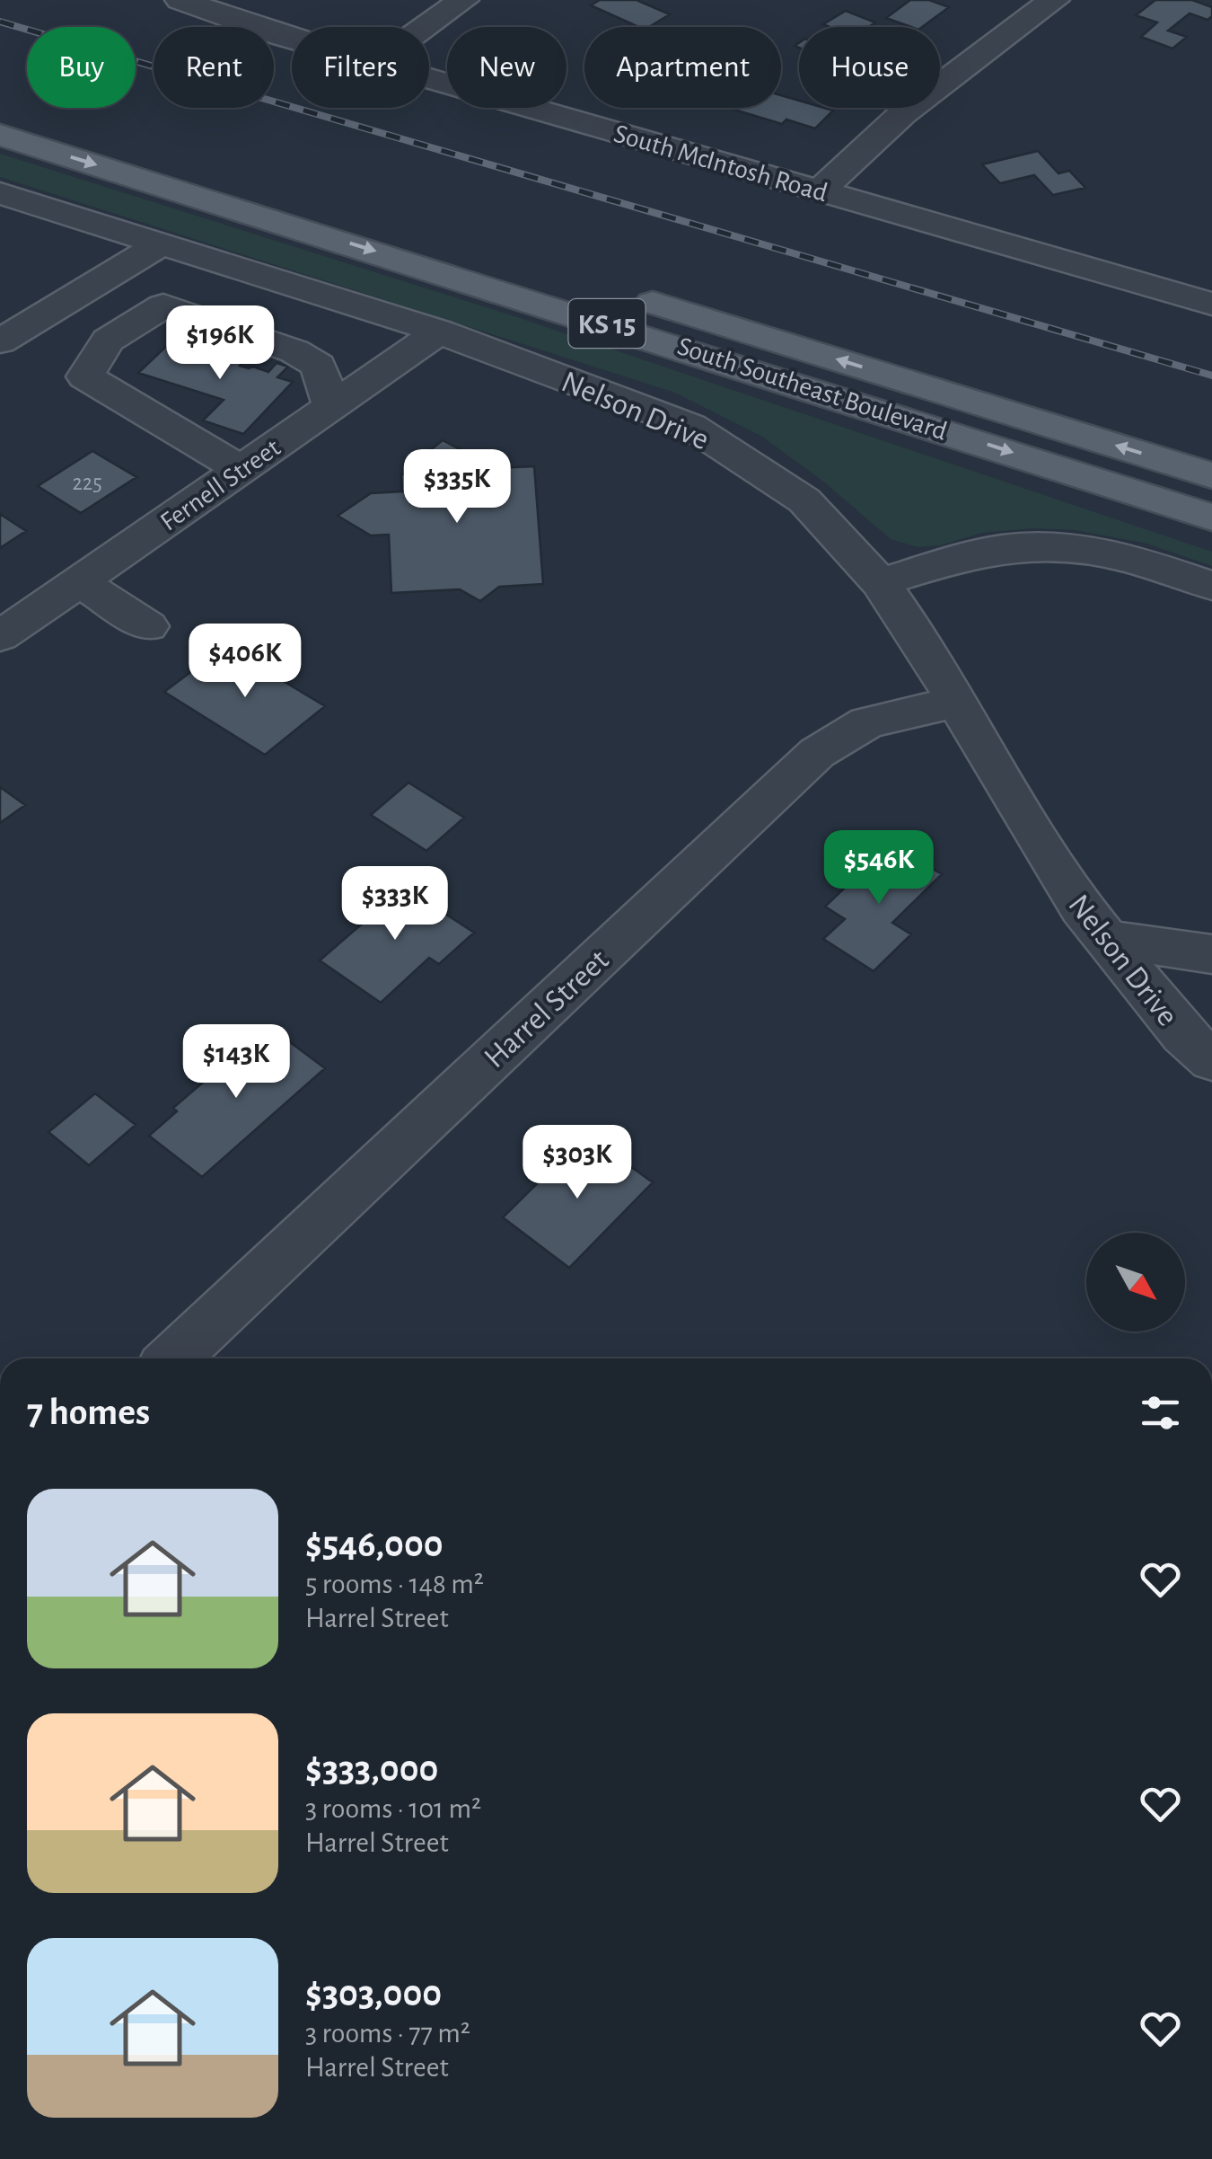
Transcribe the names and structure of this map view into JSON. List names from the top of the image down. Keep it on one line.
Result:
{"streets":{"main road":["KS 15","South Southeast Boulevard"],"street":["South McIntosh Road","Nelson Drive","Fernell Street","Harrel Street"]},"crossings":[["Nelson Drive","Fernell Street"],["Nelson Drive","Harrel Street"]],"house_numbers":["225"],"north":"bottom right","page":{"chip":["Buy","Rent","Filters","New","Apartment","House"],"price":["$196K","$335K","$406K","$546K","$333K","$143K","$303K"],"heading":"7 homes","list":[{"name":"$546,000","note":"5 rooms · 148 m² · Harrel Street"},{"name":"$333,000","note":"3 rooms · 101 m² · Harrel Street"},{"name":"$303,000","note":"3 rooms · 77 m² · Harrel Street"}]}}
